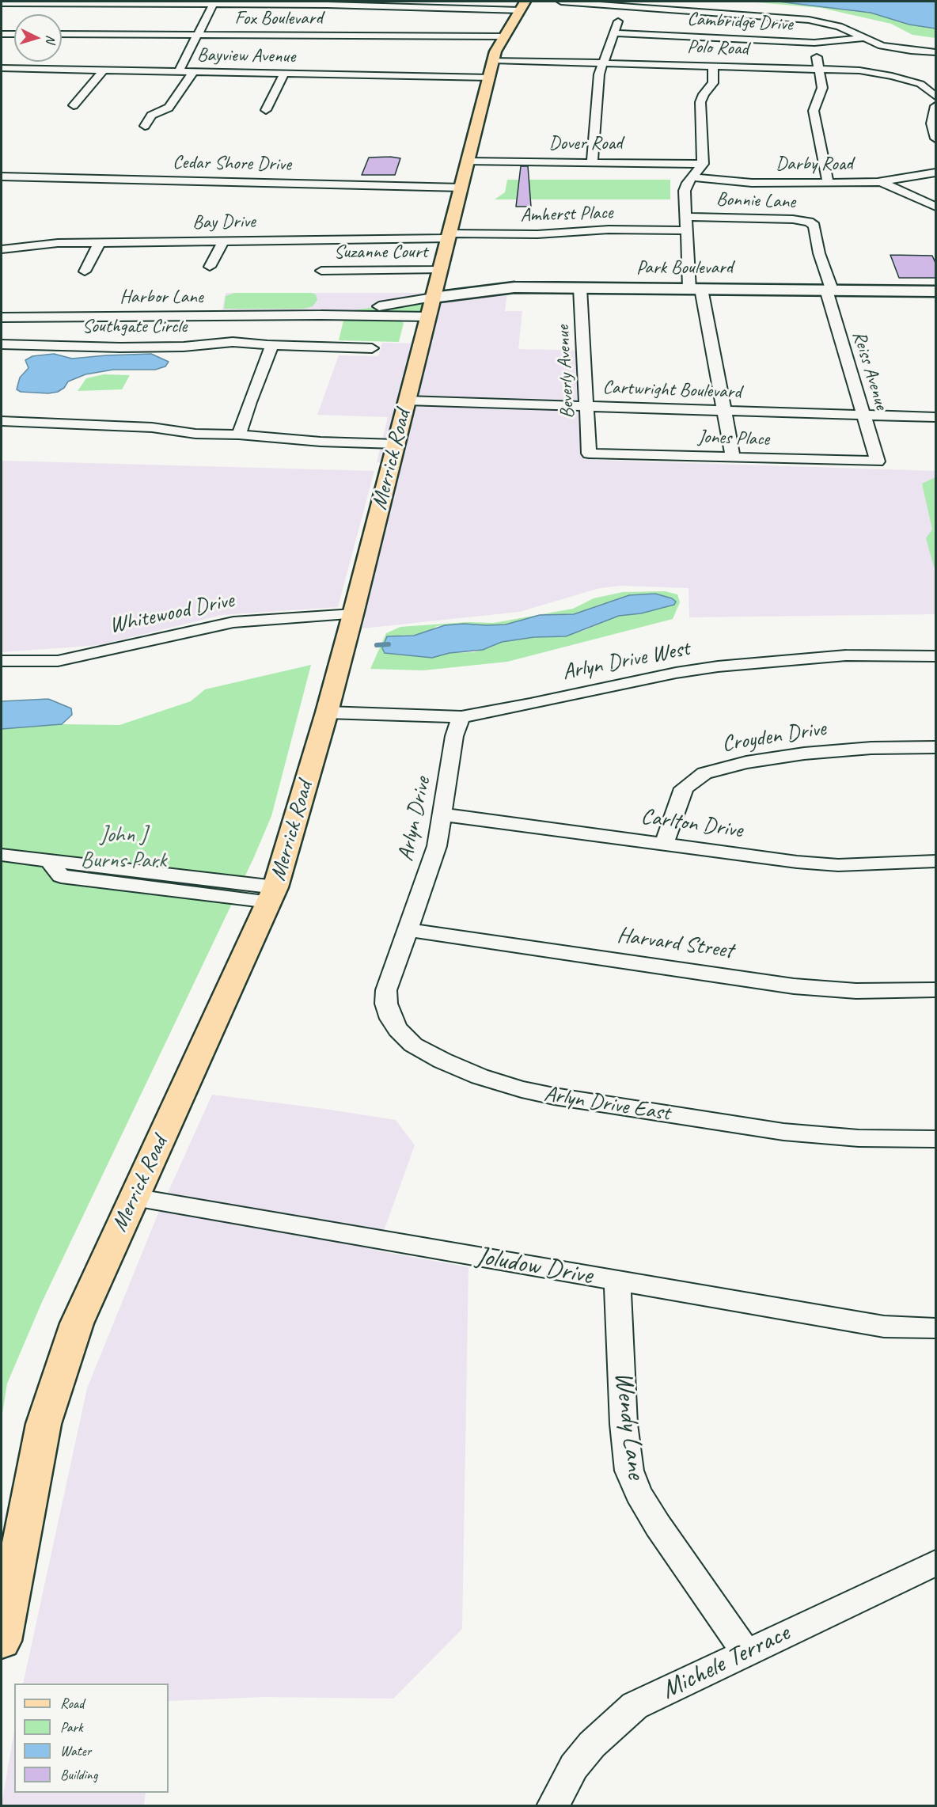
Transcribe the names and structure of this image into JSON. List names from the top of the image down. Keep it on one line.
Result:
{"streets":{"main road":["Park Boulevard","Merrick Road"],"street":["Fox Boulevard","Cambridge Drive","Polo Road","Bayview Avenue","Dover Road","Cedar Shore Drive","Darby Road","Bonnie Lane","Amherst Place","Bay Drive","Suzanne Court","Harbor Lane","Southgate Circle","Reiss Avenue","Beverly Avenue","Cartwright Boulevard","Jones Place","Whitewood Drive","Arlyn Drive West","Croyden Drive","Arlyn Drive","Carlton Drive","Harvard Street","Arlyn Drive East","Joludow Drive","Wendy Lane","Michele Terrace"]},"crossings":[["Fox Boulevard","Merrick Road"],["Polo Road","Merrick Road"],["Bayview Avenue","Merrick Road"],["Dover Road","Merrick Road"],["Cedar Shore Drive","Merrick Road"],["Bonnie Lane","Park Boulevard"],["Bonnie Lane","Reiss Avenue"],["Amherst Place","Bay Drive"],["Amherst Place","Merrick Road"],["Bay Drive","Merrick Road"],["Suzanne Court","Park Boulevard"],["Suzanne Court","Harbor Lane"],["Suzanne Court","Merrick Road"],["Park Boulevard","Harbor Lane"],["Park Boulevard","Reiss Avenue"],["Park Boulevard","Beverly Avenue"],["Park Boulevard","Merrick Road"],["Harbor Lane","Merrick Road"],["Reiss Avenue","Cartwright Boulevard"],["Reiss Avenue","Jones Place"],["Beverly Avenue","Cartwright Boulevard"],["Beverly Avenue","Jones Place"],["Cartwright Boulevard","Merrick Road"],["Merrick Road","Whitewood Drive"],["Merrick Road","Arlyn Drive West"],["Merrick Road","Joludow Drive"],["Arlyn Drive West","Arlyn Drive"],["Croyden Drive","Carlton Drive"],["Arlyn Drive","Carlton Drive"],["Arlyn Drive","Harvard Street"],["Arlyn Drive","Arlyn Drive East"],["Harvard Street","Arlyn Drive East"],["Joludow Drive","Wendy Lane"],["Wendy Lane","Michele Terrace"]],"parks":["John J Burns Park"],"legend":["Road","Park","Water","Building"],"north":"right"}
